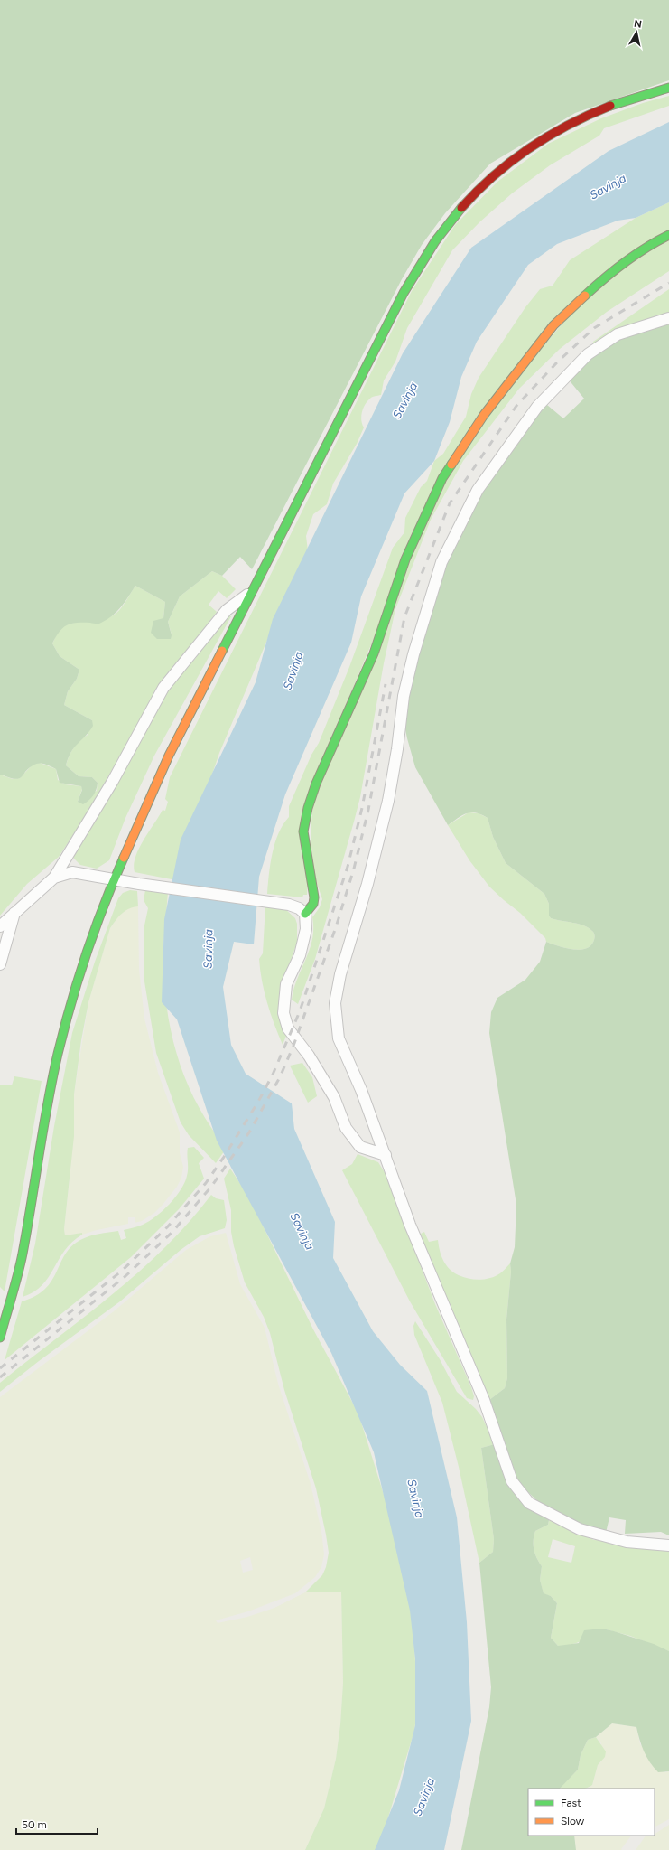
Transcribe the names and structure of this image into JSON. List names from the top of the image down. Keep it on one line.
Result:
{"water":["Savinja"],"legend":["Fast","Slow"],"scale_bar":"50 m","north":"top"}
